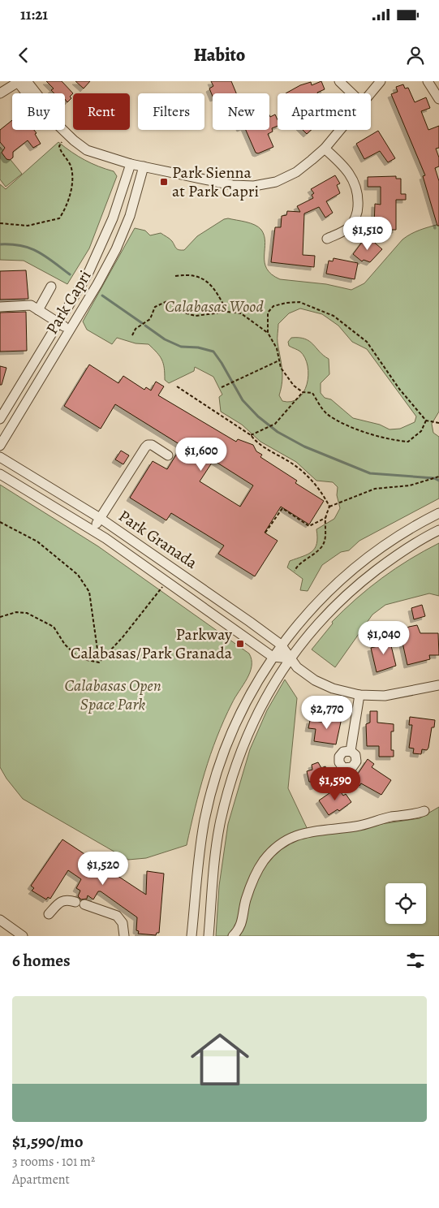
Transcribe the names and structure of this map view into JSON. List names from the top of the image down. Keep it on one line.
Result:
{"streets":{"street":["Park Capri","Park Granada"]},"parks":["Calabasas Wood","Calabasas Open Space Park"],"places":{"transit":["Park Sienna at Park Capri","Parkway Calabasas/Park Granada"]},"page":{"status":"11:21","header":"Habito","chip":["Buy","Rent","Filters","New","Apartment"],"price":["$1,510","$1,600","$1,040","$2,770","$1,590","$1,520"],"heading":"6 homes","list":[{"name":"$1,590/mo","note":"3 rooms · 101 m² · Apartment"}]}}
